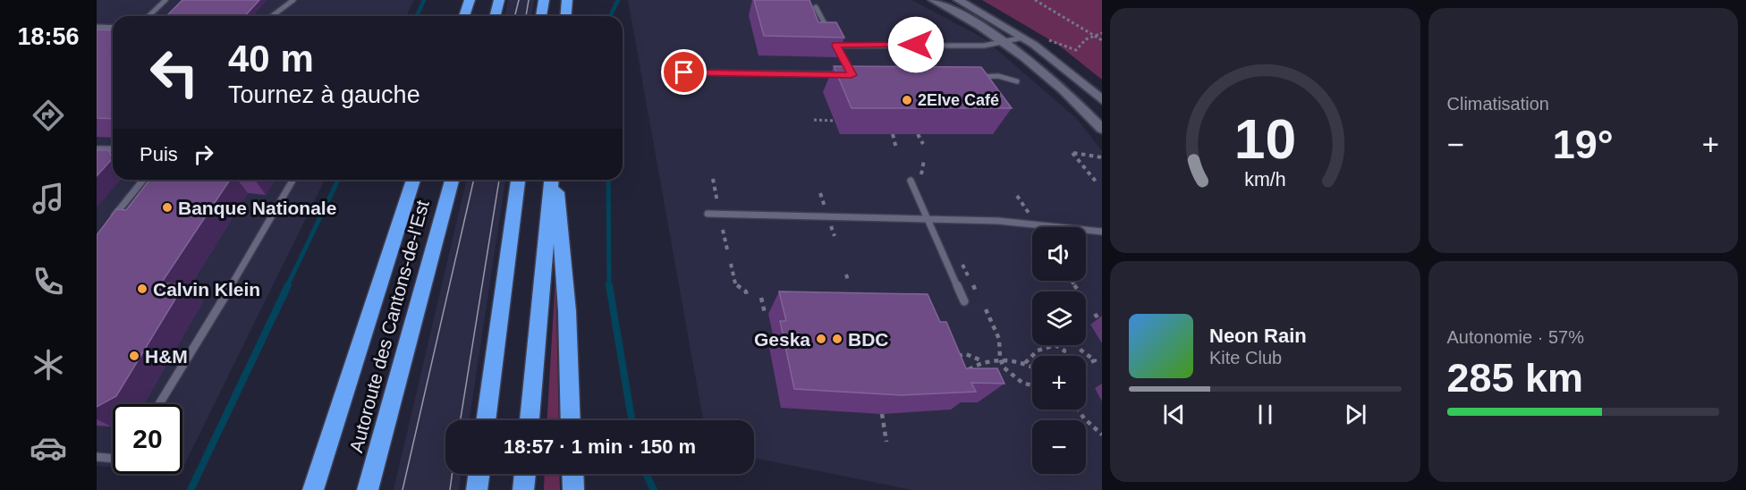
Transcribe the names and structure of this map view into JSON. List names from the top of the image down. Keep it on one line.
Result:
{"streets":{"highway":["Autoroute des Cantons-de-l'Est"]},"places":["2Elve Café","Banque Nationale","Calvin Klein","Geska","BDC","H&M"],"page":{"tabs":"18:56","tile":["Climatisation",["Autonomie · 57%","285 km"]],"turn":["40 m","Tournez à gauche"],"heat":["−","19°","+"],"then":"Puis","map_buttons":["+","−"],"song":["Neon Rain","Kite Club"],"limit":"20","trip":"18:57 · 1 min · 150 m","gauge":["10","km/h"]}}
